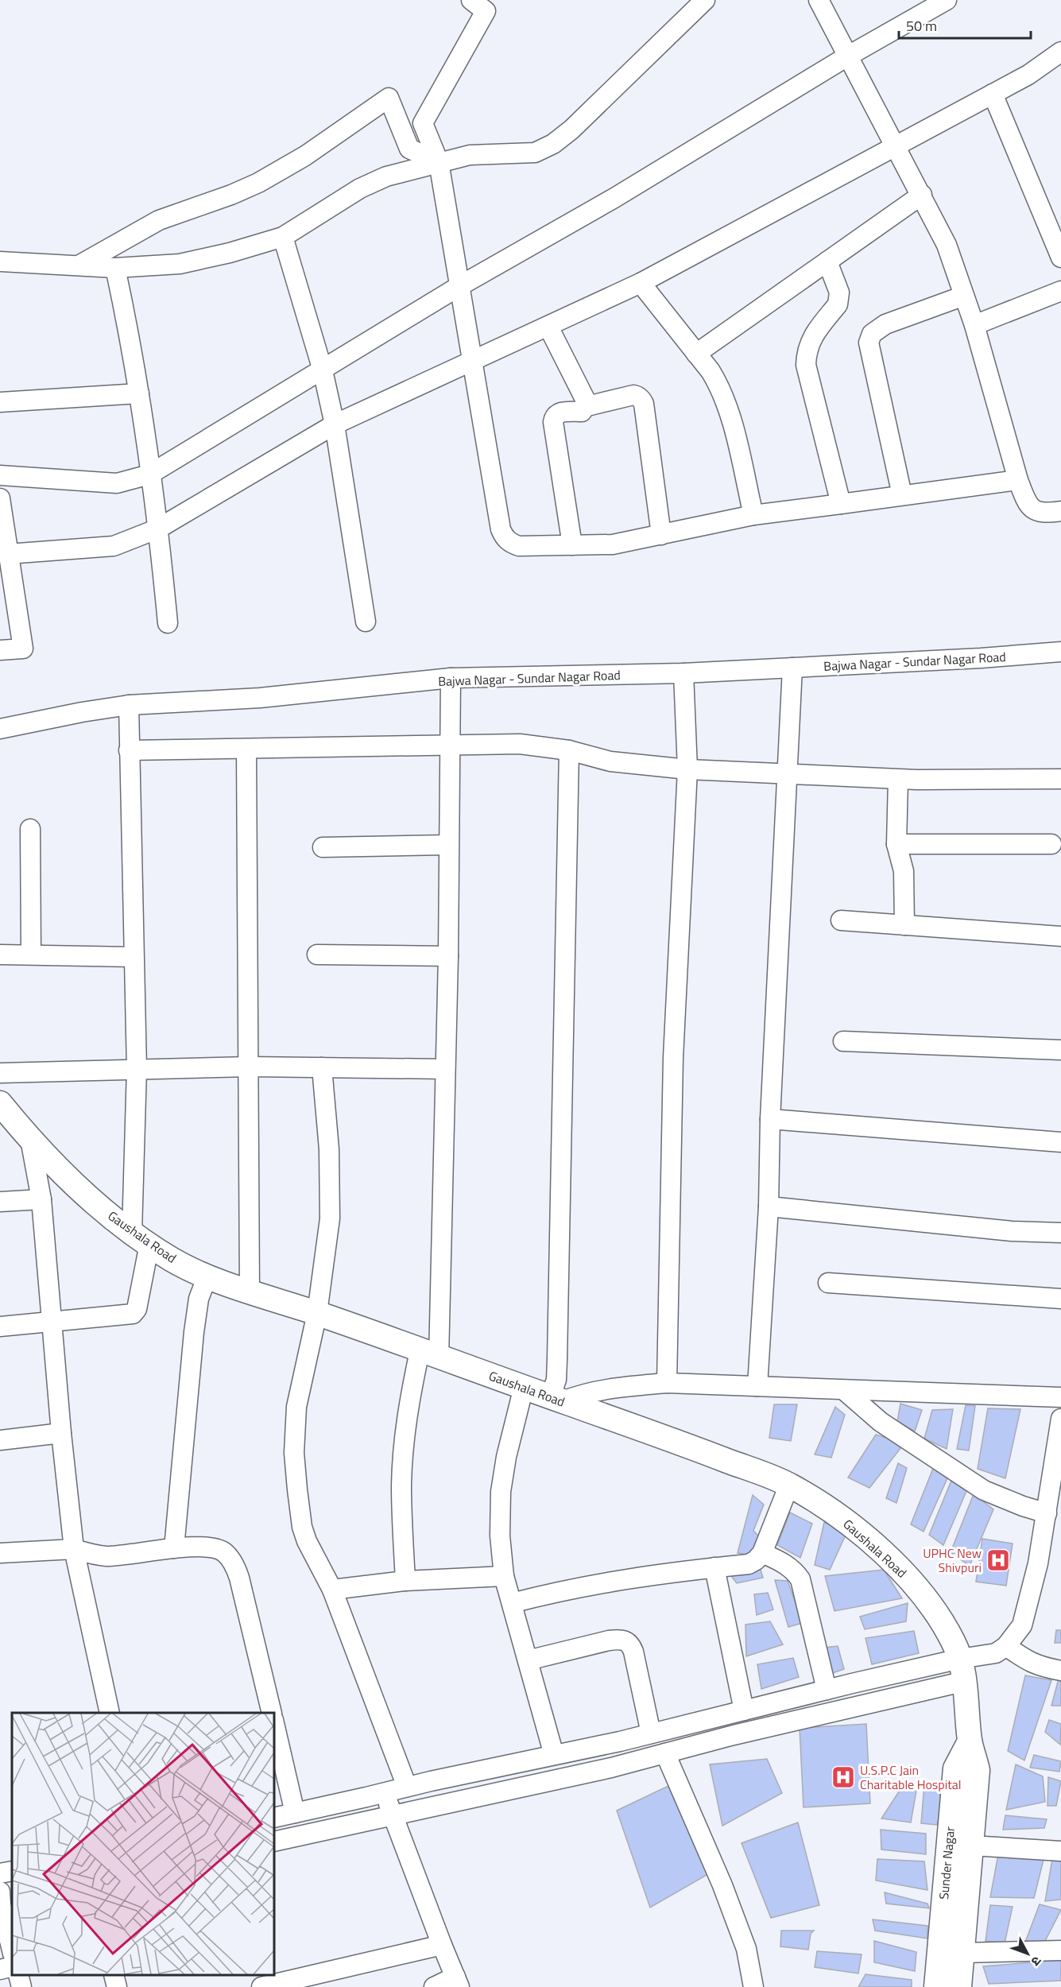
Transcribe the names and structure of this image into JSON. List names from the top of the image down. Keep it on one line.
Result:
{"streets":{"street":["Bajwa Nagar - Sundar Nagar Road","Gaushala Road","Sunder Nagar"]},"crossings":[["Gaushala Road","Sunder Nagar"]],"places":{"hospital":["UPHC New Shivpuri","U.S.P.C Jain Charitable Hospital"]},"scale_bar":"50 m","north":"bottom right"}
